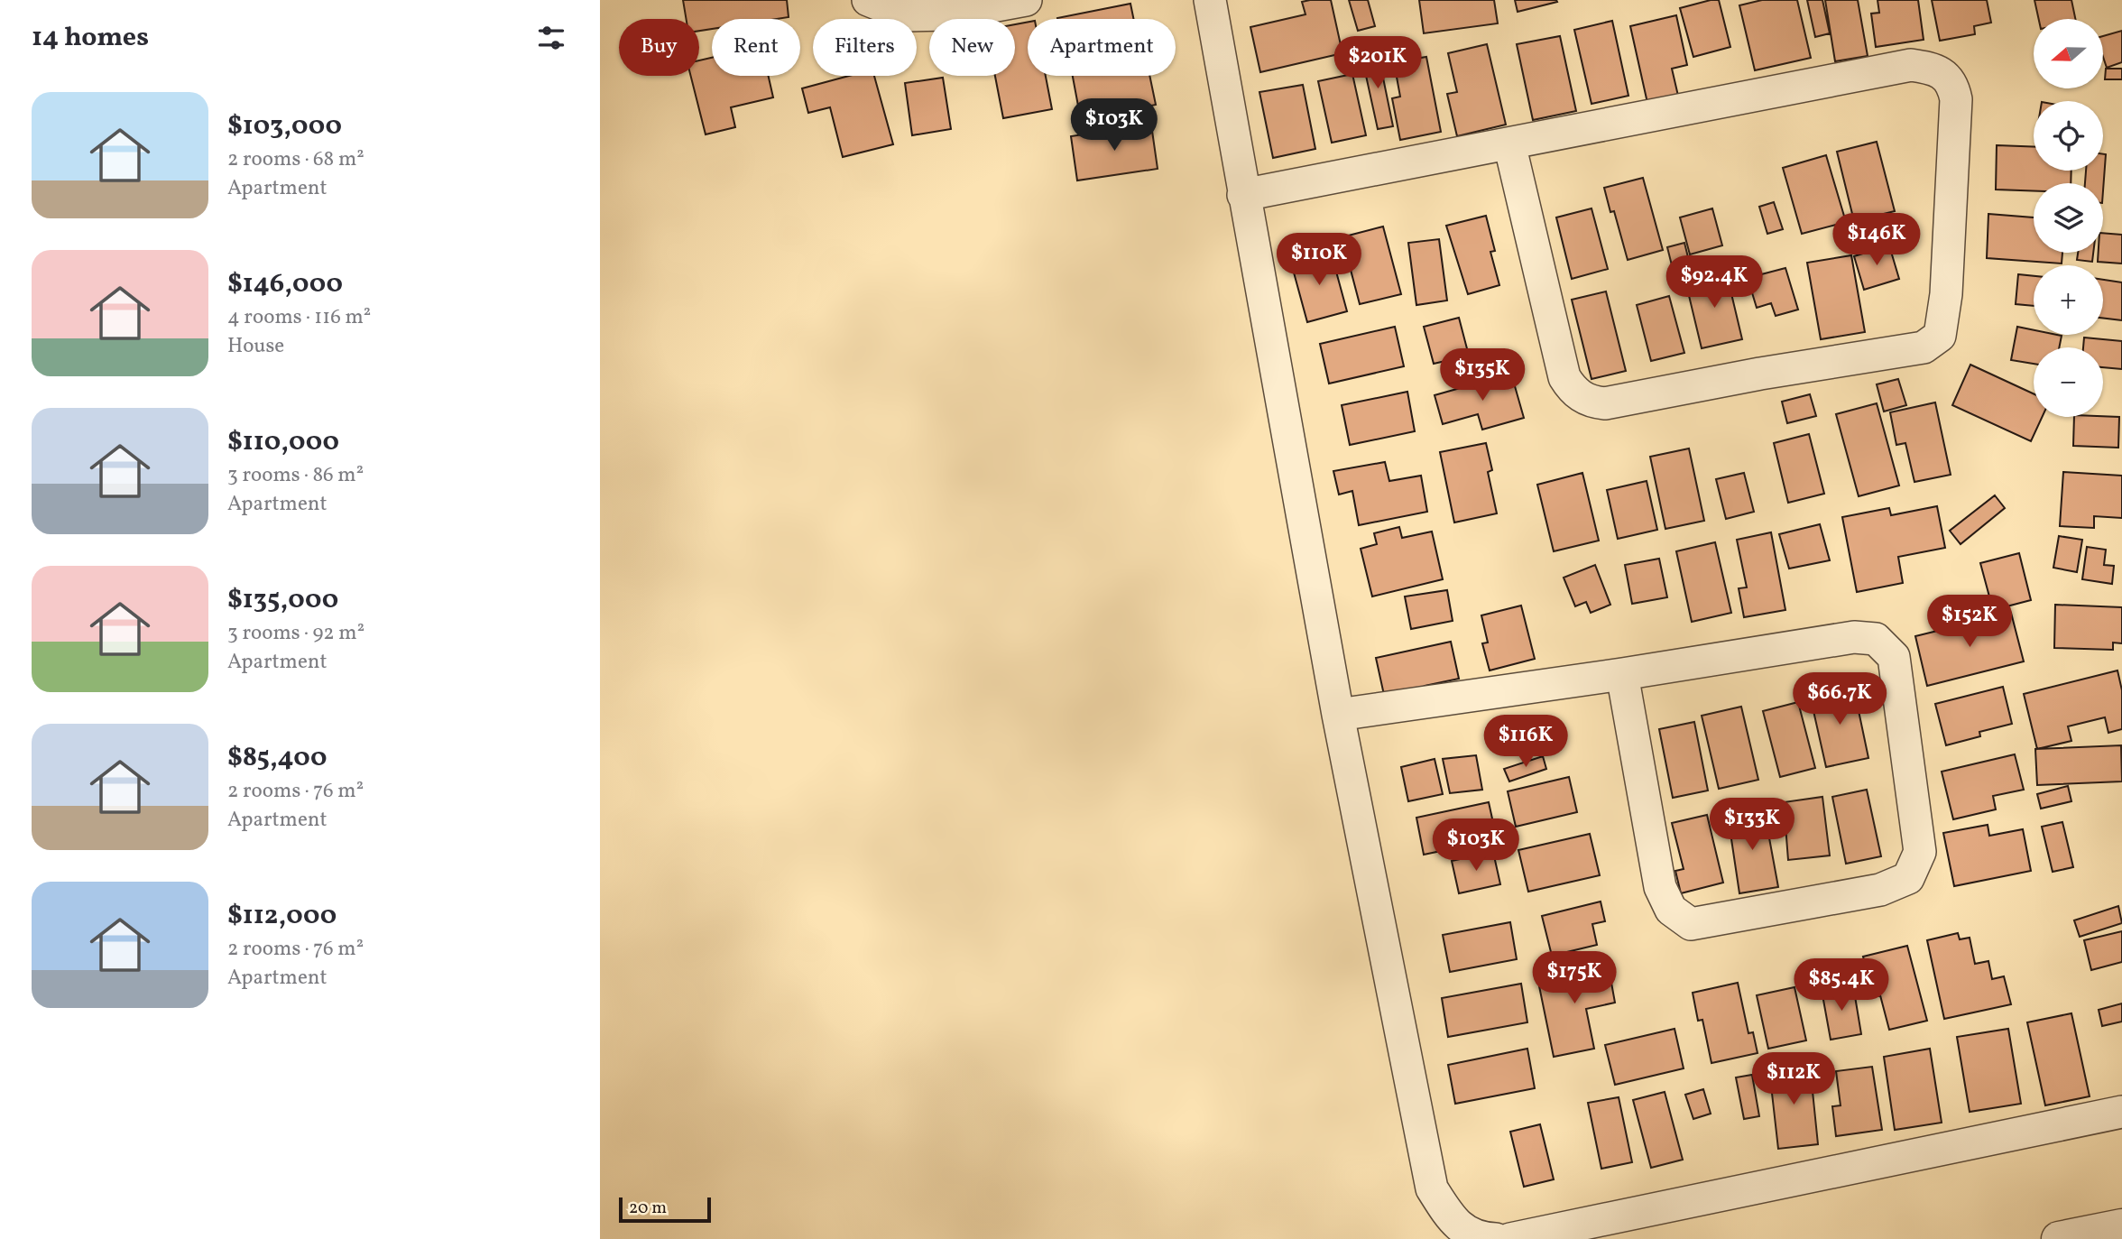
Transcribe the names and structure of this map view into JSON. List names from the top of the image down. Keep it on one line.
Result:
{"scale_bar":"20 m","north":"left","page":{"heading":"14 homes","map_buttons":["+","−"],"chip":["Buy","Rent","Filters","New","Apartment"],"price":["$201K","$103K","$146K","$110K","$92.4K","$135K","$152K","$66.7K","$116K","$133K","$103K","$175K","$85.4K","$112K"],"list":[{"name":"$103,000","note":"2 rooms · 68 m² · Apartment"},{"name":"$146,000","note":"4 rooms · 116 m² · House"},{"name":"$110,000","note":"3 rooms · 86 m² · Apartment"},{"name":"$135,000","note":"3 rooms · 92 m² · Apartment"},{"name":"$85,400","note":"2 rooms · 76 m² · Apartment"},{"name":"$112,000","note":"2 rooms · 76 m² · Apartment"}],"scale":"20 m"}}
